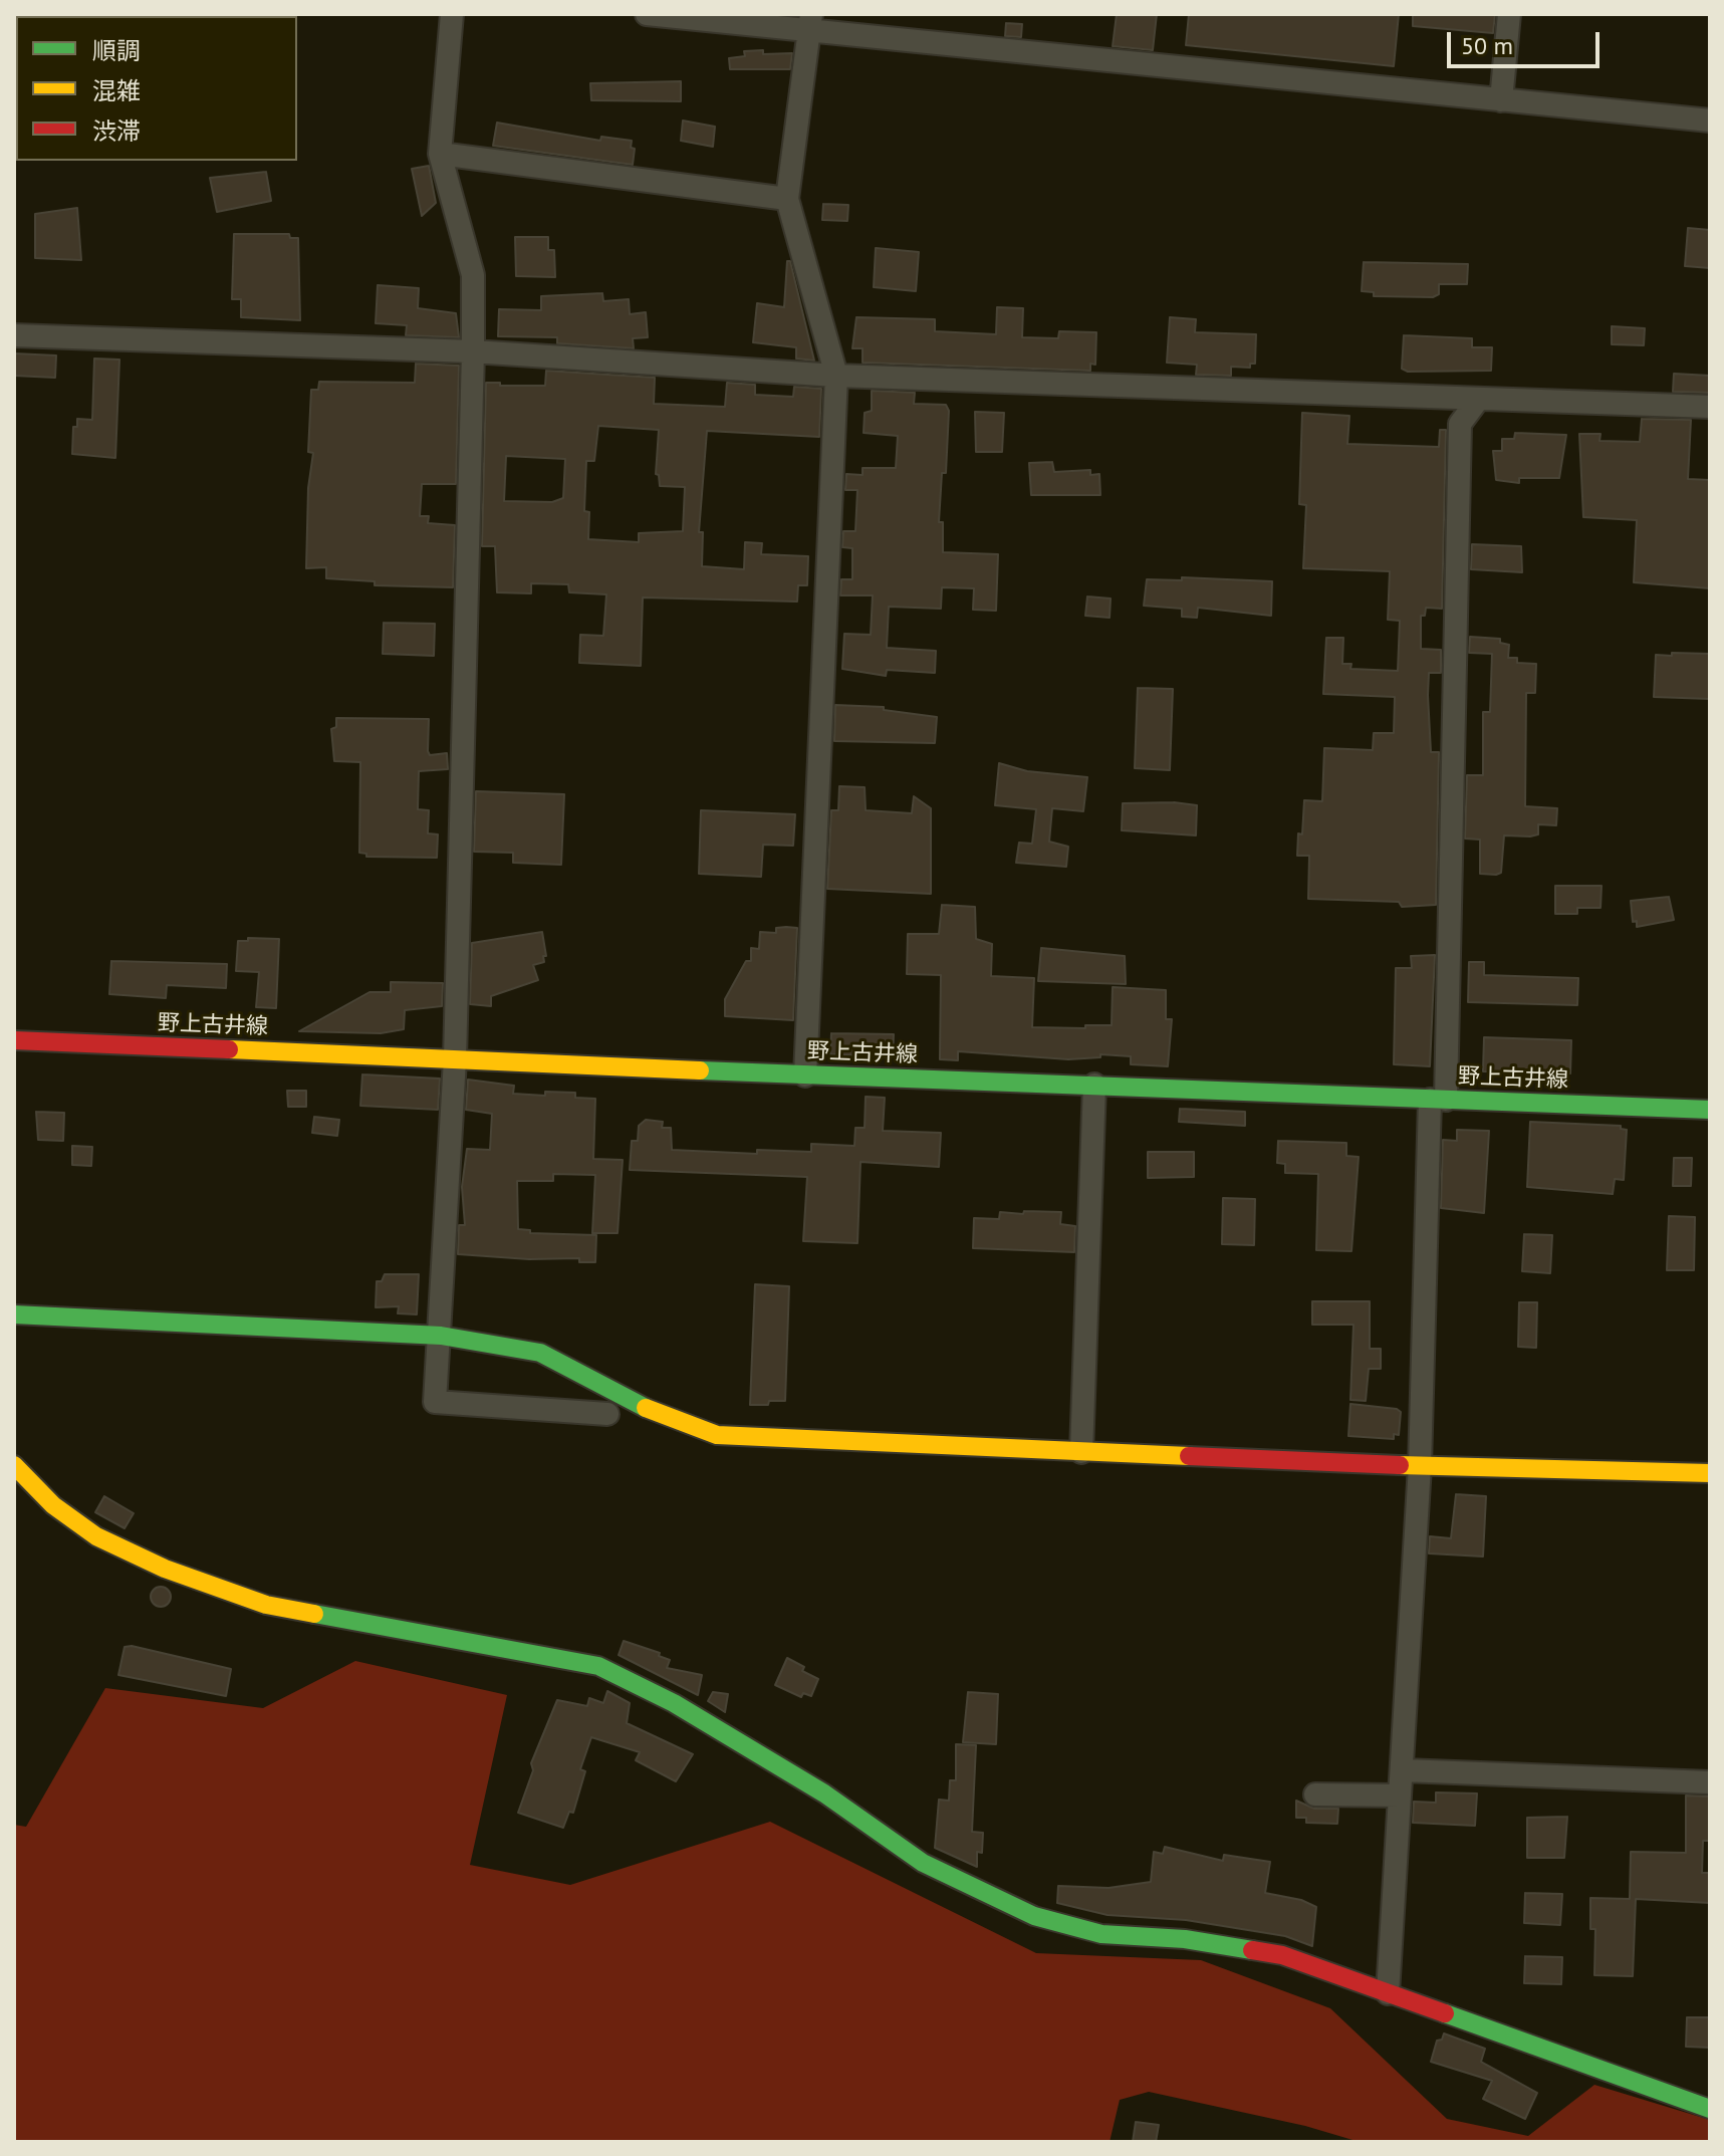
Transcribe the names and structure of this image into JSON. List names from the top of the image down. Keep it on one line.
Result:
{"streets":{"street":["野上古井線"]},"legend":["順調","混雑","渋滞"],"scale_bar":"50 m"}
